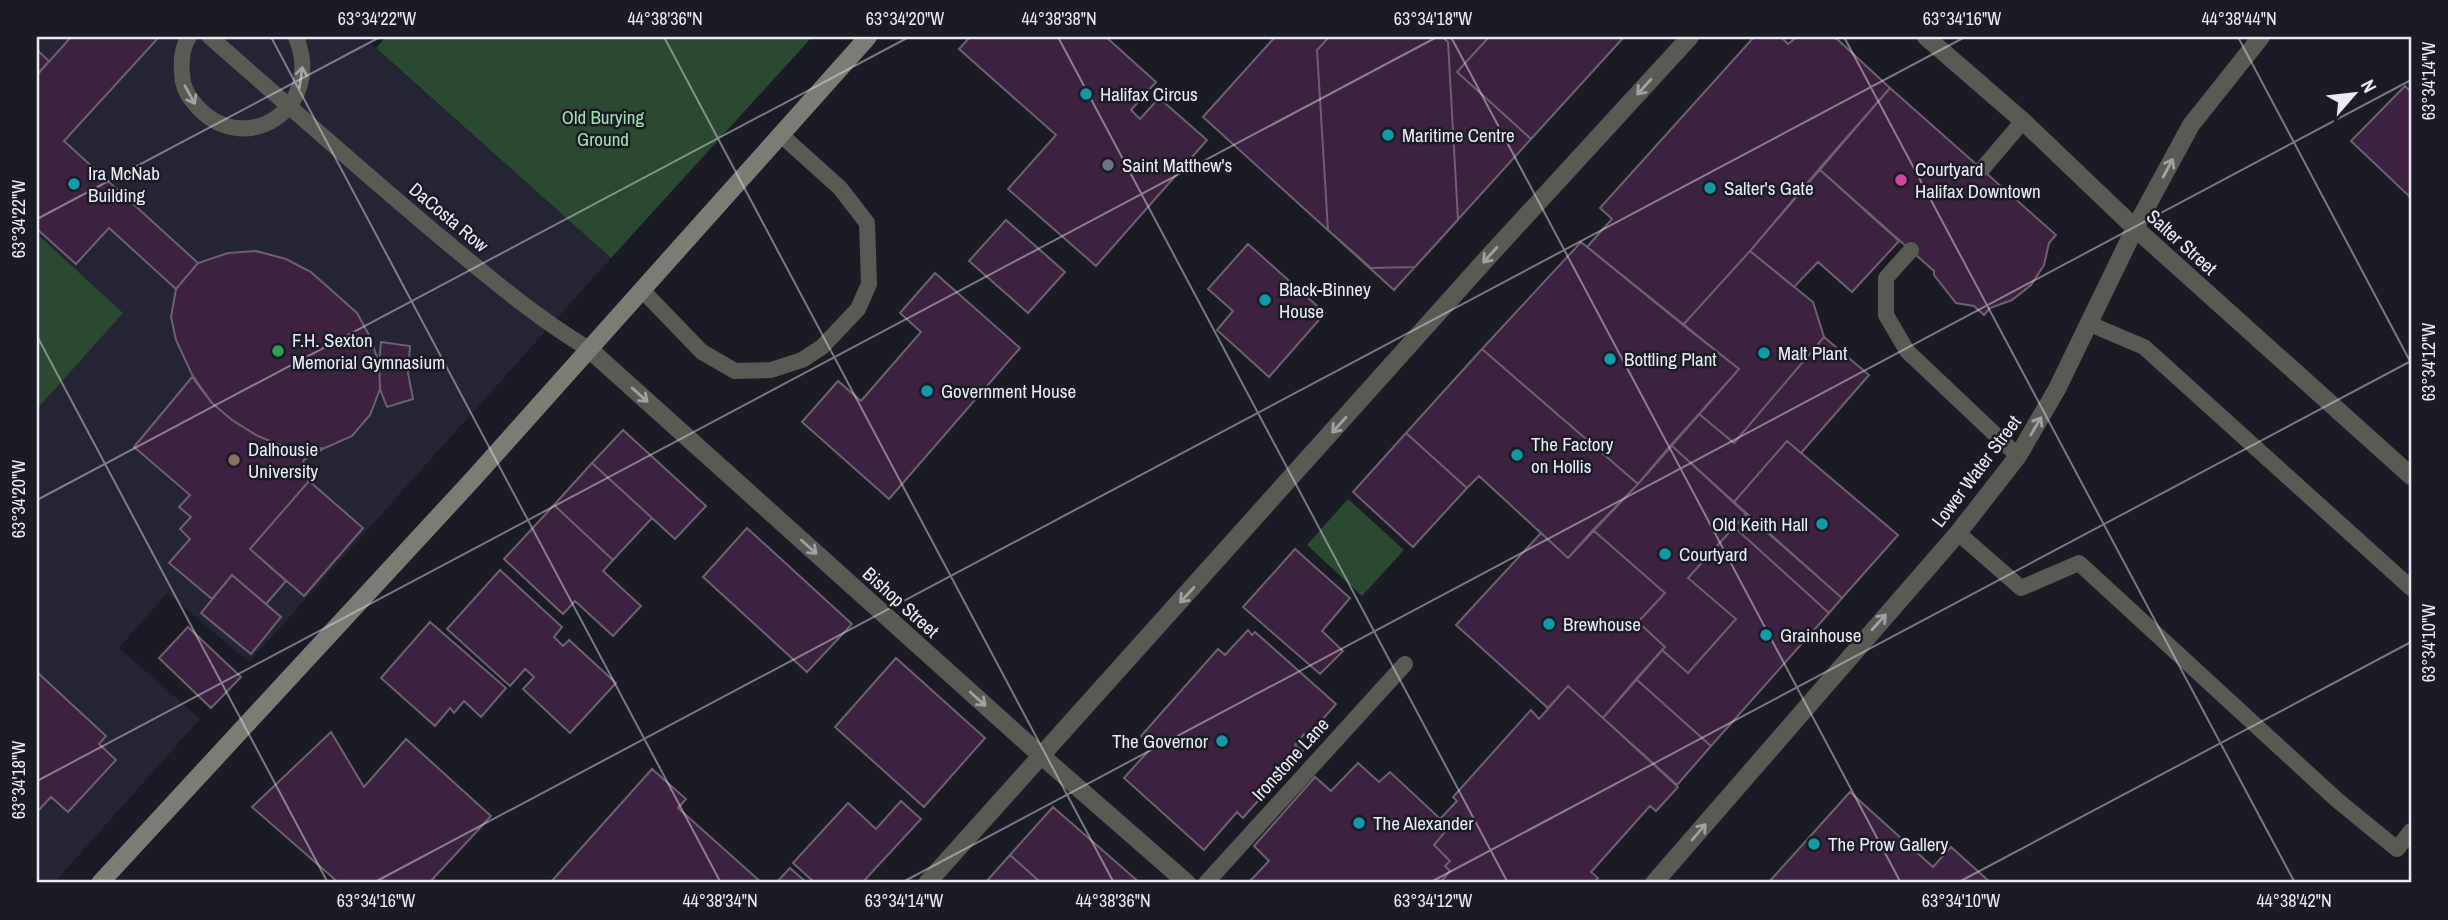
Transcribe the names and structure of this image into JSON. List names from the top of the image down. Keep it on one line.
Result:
{"streets":{"street":["Salter Street","Lower Water Street","Bishop Street"],"lane":["DaCosta Row","Ironstone Lane"]},"crossings":[["DaCosta Row","Bishop Street"],["Salter Street","Lower Water Street"]],"one_way":["Lower Water Street","Bishop Street"],"parks":["Old Burying Ground"],"places":["Halifax Circus","Maritime Centre","Saint Matthew's","Courtyard Halifax Downtown","Ira McNab Building","Salter's Gate","Black-Binney House","F.H. Sexton Memorial Gymnasium","Malt Plant","Bottling Plant","Government House","The Factory on Hollis","Dalhousie University","Old Keith Hall","Courtyard","Brewhouse","Grainhouse","The Governor","The Alexander","The Prow Gallery"],"north":"top right","coordinates":["63°34'22\"W","44°38'36\"N","63°34'20\"W","44°38'38\"N","63°34'18\"W","63°34'16\"W","44°38'44\"N","63°34'14\"W","63°34'12\"W","63°34'10\"W","44°38'34\"N","44°38'42\"N"]}
